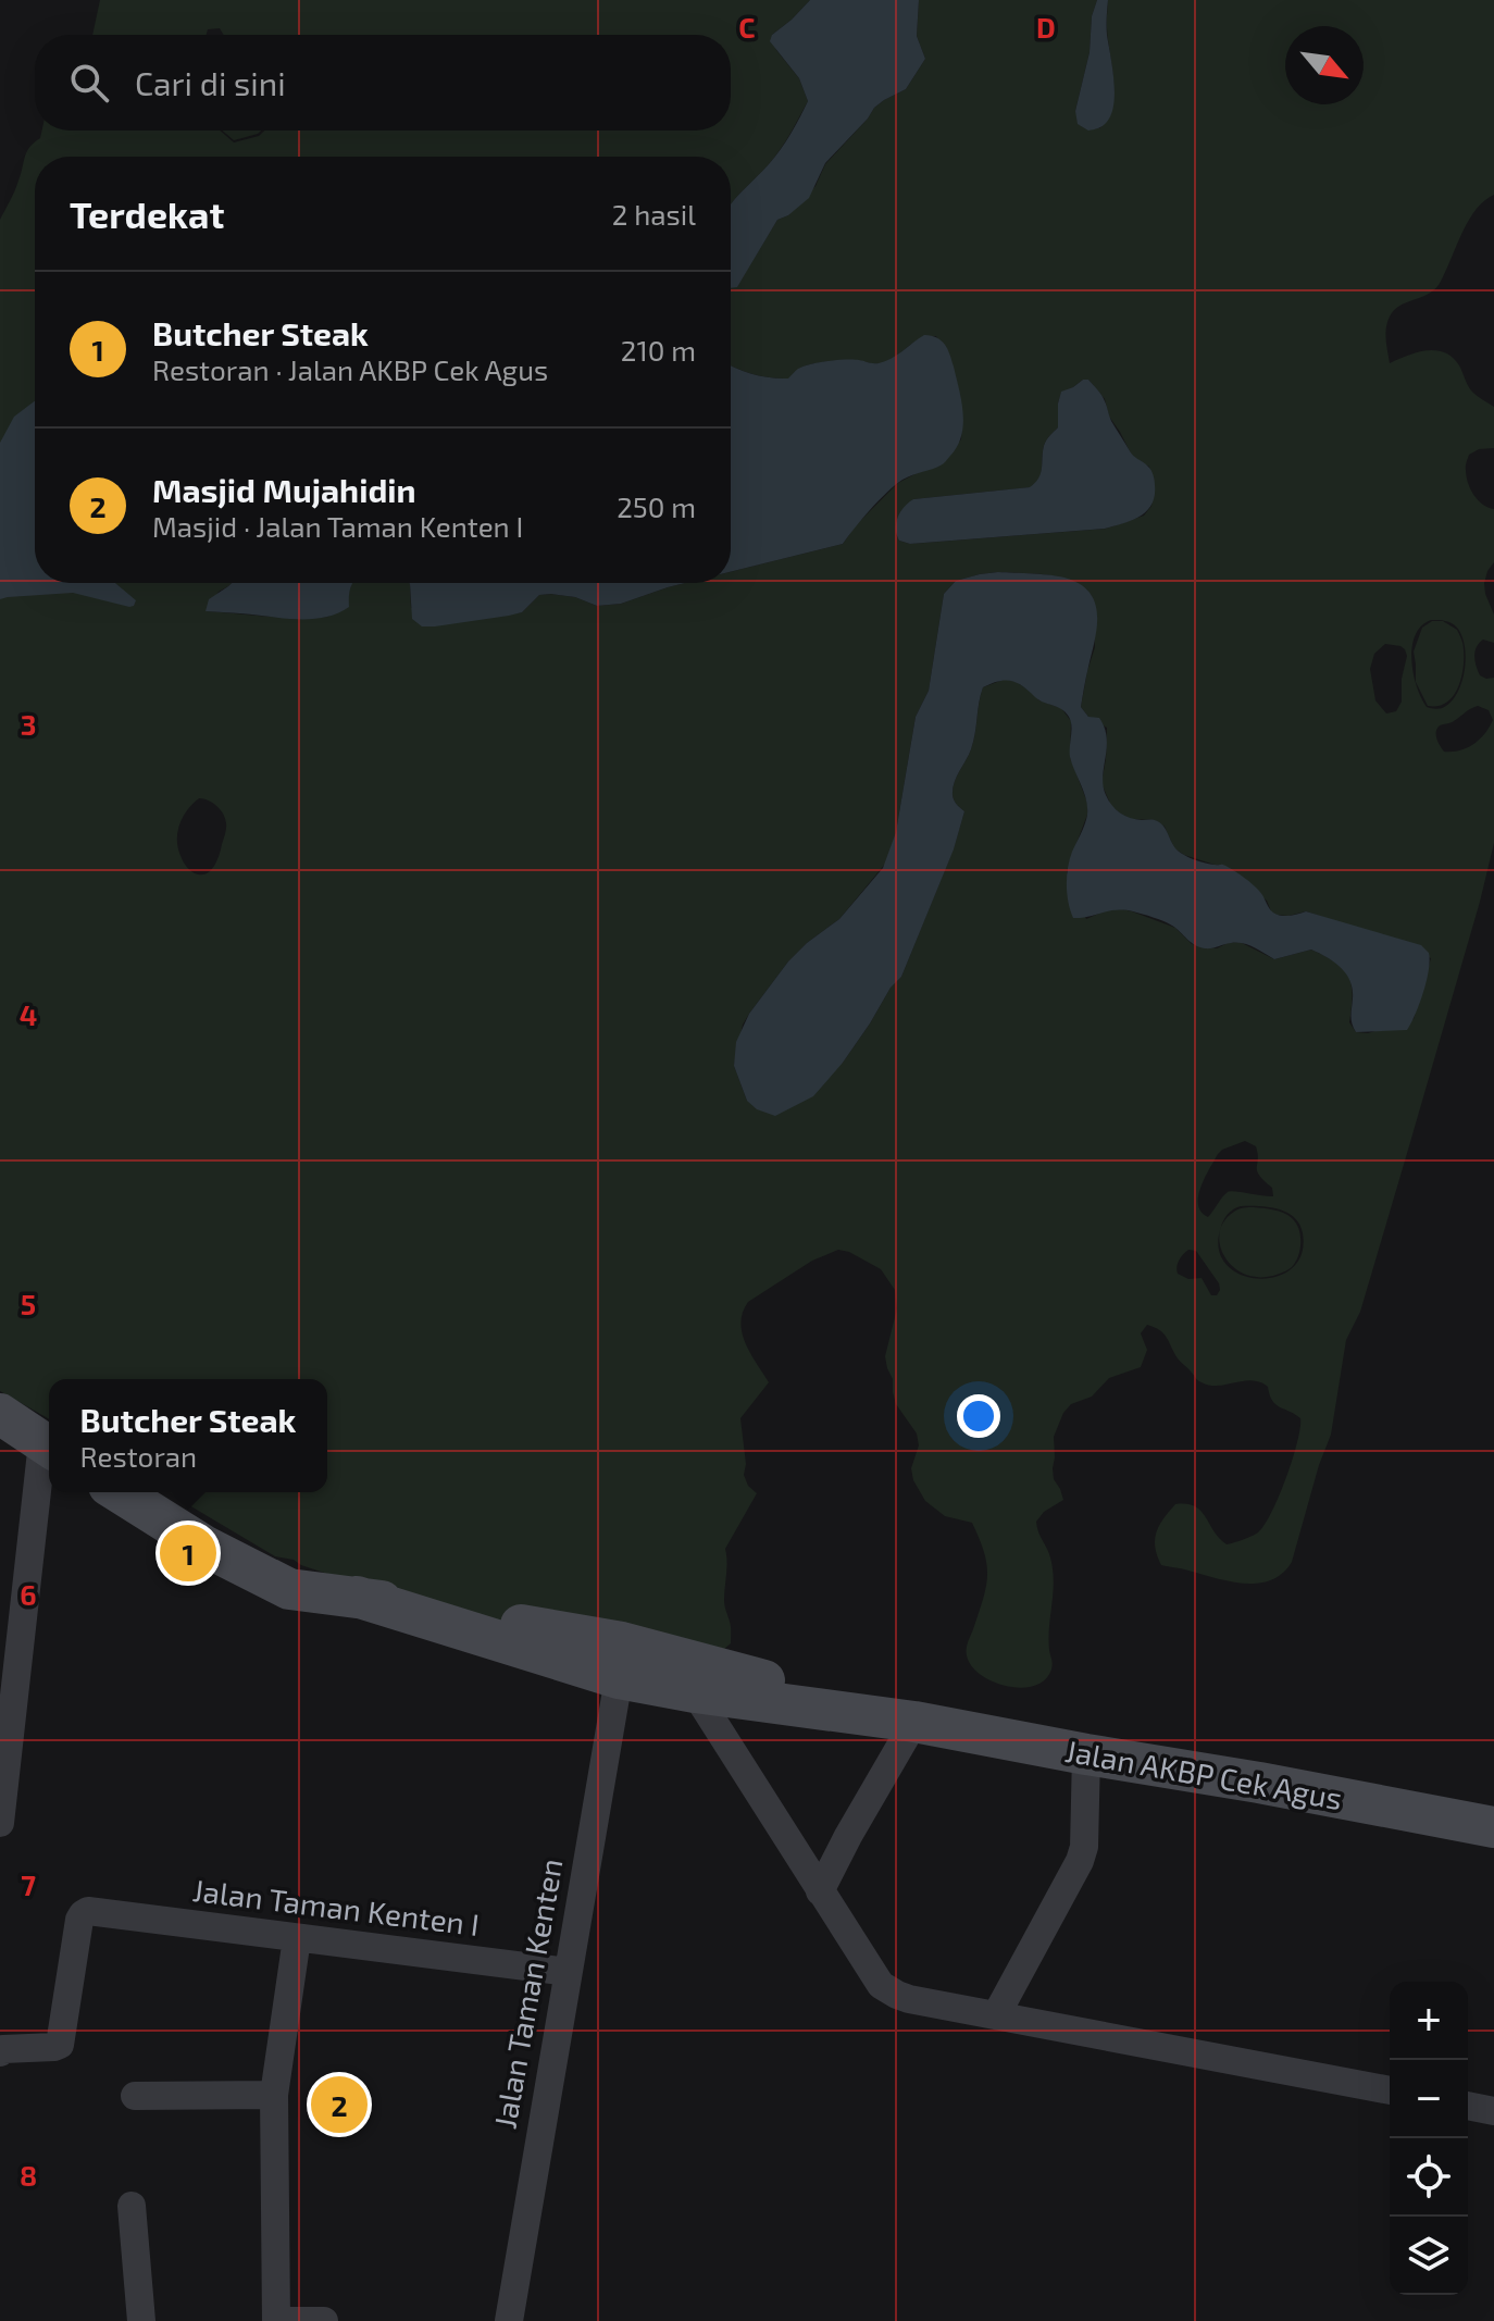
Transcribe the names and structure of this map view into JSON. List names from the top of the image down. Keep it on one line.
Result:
{"streets":{"main road":["Jalan AKBP Cek Agus"],"street":["Jalan Taman Kenten I","Jalan Taman Kenten"]},"crossings":[["Jalan AKBP Cek Agus","Jalan Taman Kenten"],["Jalan Taman Kenten I","Jalan Taman Kenten"]],"north":"bottom right","page":{"search":"Cari di sini","heading":["Terdekat","2 hasil"],"list":[{"mark":"1","name":"Butcher Steak","note":"Restoran · Jalan AKBP Cek Agus","value":"210 m"},{"mark":"2","name":"Masjid Mujahidin","note":"Masjid · Jalan Taman Kenten I","value":"250 m"}],"popup":["Butcher Steak","Restoran"],"pins":["1","2"],"map_buttons":["+","−"]},"grid":{"columns":["C","D"],"rows":["3","4","5","6","7","8"]}}
